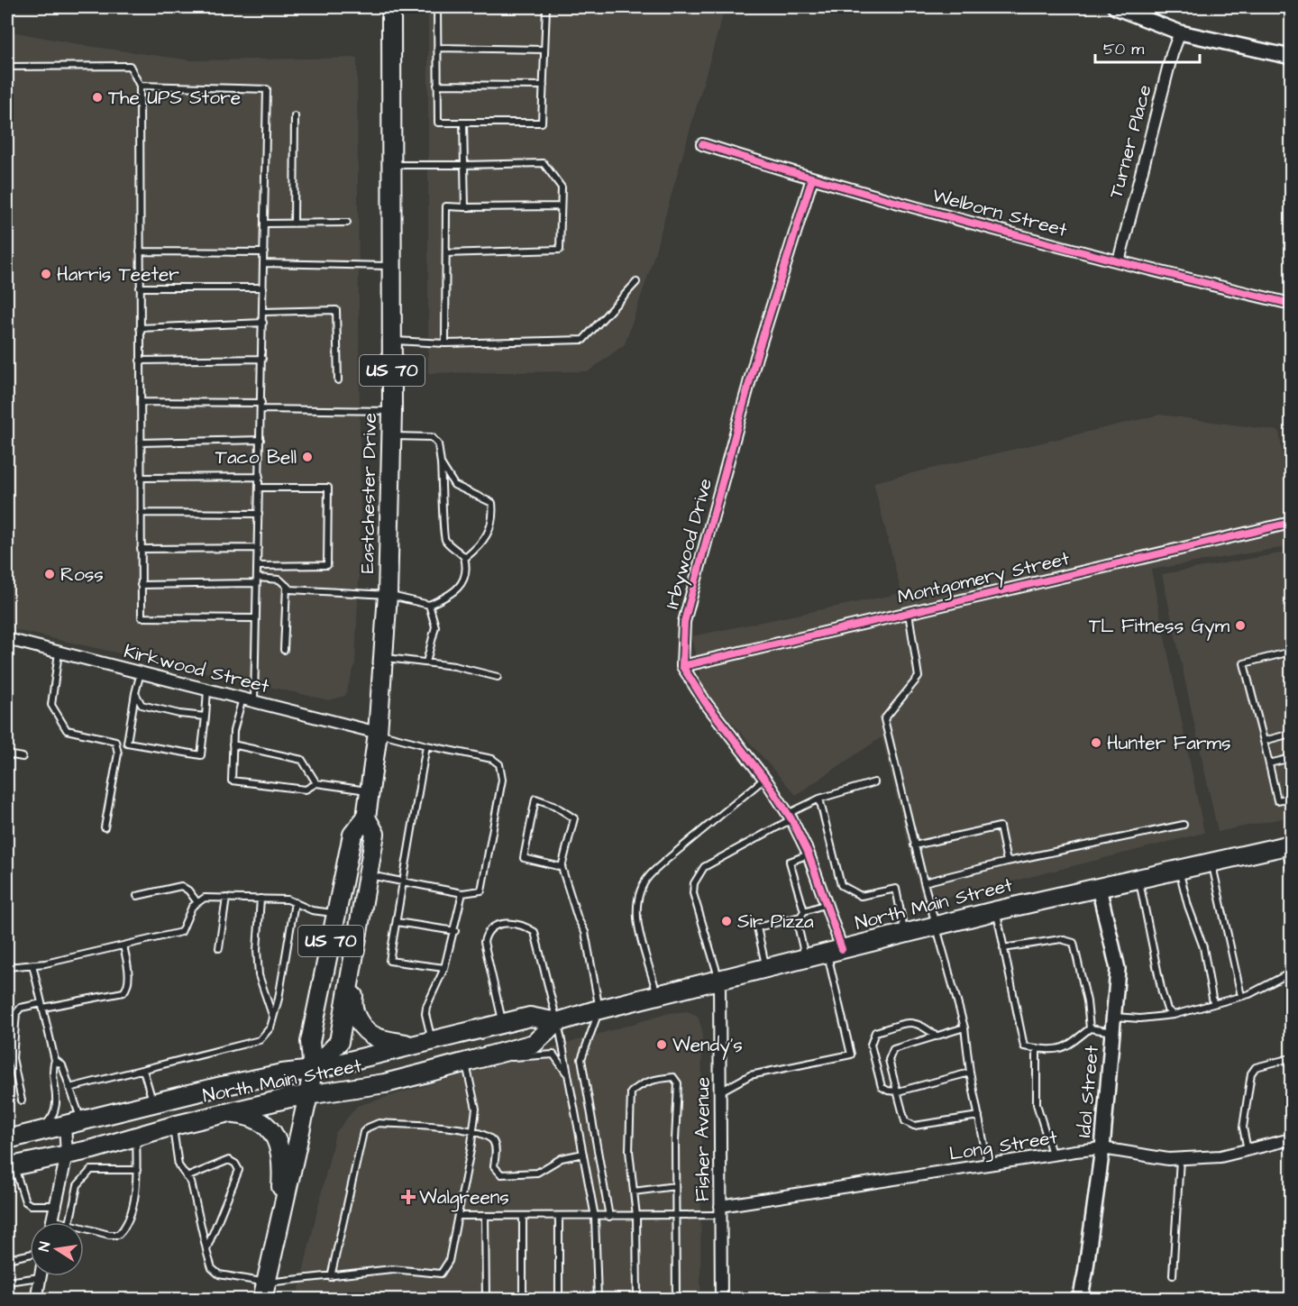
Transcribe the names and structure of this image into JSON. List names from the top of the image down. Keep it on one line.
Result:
{"streets":{"main road":["US 70","Eastchester Drive","North Main Street"],"street":["Turner Place","Welborn Street","Irbywood Drive","Montgomery Street","Kirkwood Street","Idol Street","Fisher Avenue","Long Street"]},"crossings":[["Turner Place","Welborn Street"],["Welborn Street","Irbywood Drive"],["US 70","Eastchester Drive"],["US 70","North Main Street"],["Eastchester Drive","Kirkwood Street"],["Eastchester Drive","North Main Street"],["Irbywood Drive","Montgomery Street"],["North Main Street","Idol Street"],["North Main Street","Fisher Avenue"],["Idol Street","Long Street"],["Fisher Avenue","Long Street"]],"places":{"other":["The UPS Store","Harris Teeter","Taco Bell","Ross","TL Fitness Gym","Hunter Farms","Sir Pizza","Wendy's"],"health":["Walgreens"]},"scale_bar":"50 m","north":"left"}
